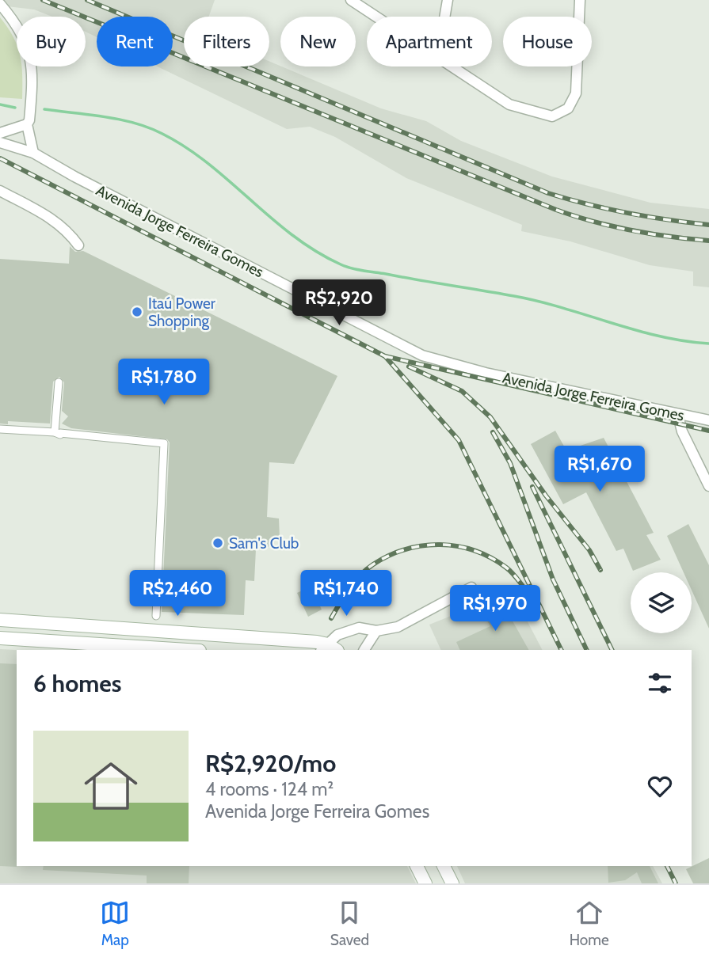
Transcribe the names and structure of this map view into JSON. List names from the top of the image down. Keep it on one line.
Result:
{"streets":{"street":["Avenida Jorge Ferreira Gomes"]},"places":["Itaú Power Shopping","Sam's Club"],"page":{"chip":["Buy","Rent","Filters","New","Apartment","House"],"price":["R$2,920","R$1,780","R$1,670","R$2,460","R$1,740","R$1,970"],"heading":"6 homes","list":[{"name":"R$2,920/mo","note":"4 rooms · 124 m² · Avenida Jorge Ferreira Gomes"}],"tabs":["Map","Saved","Home"]}}
